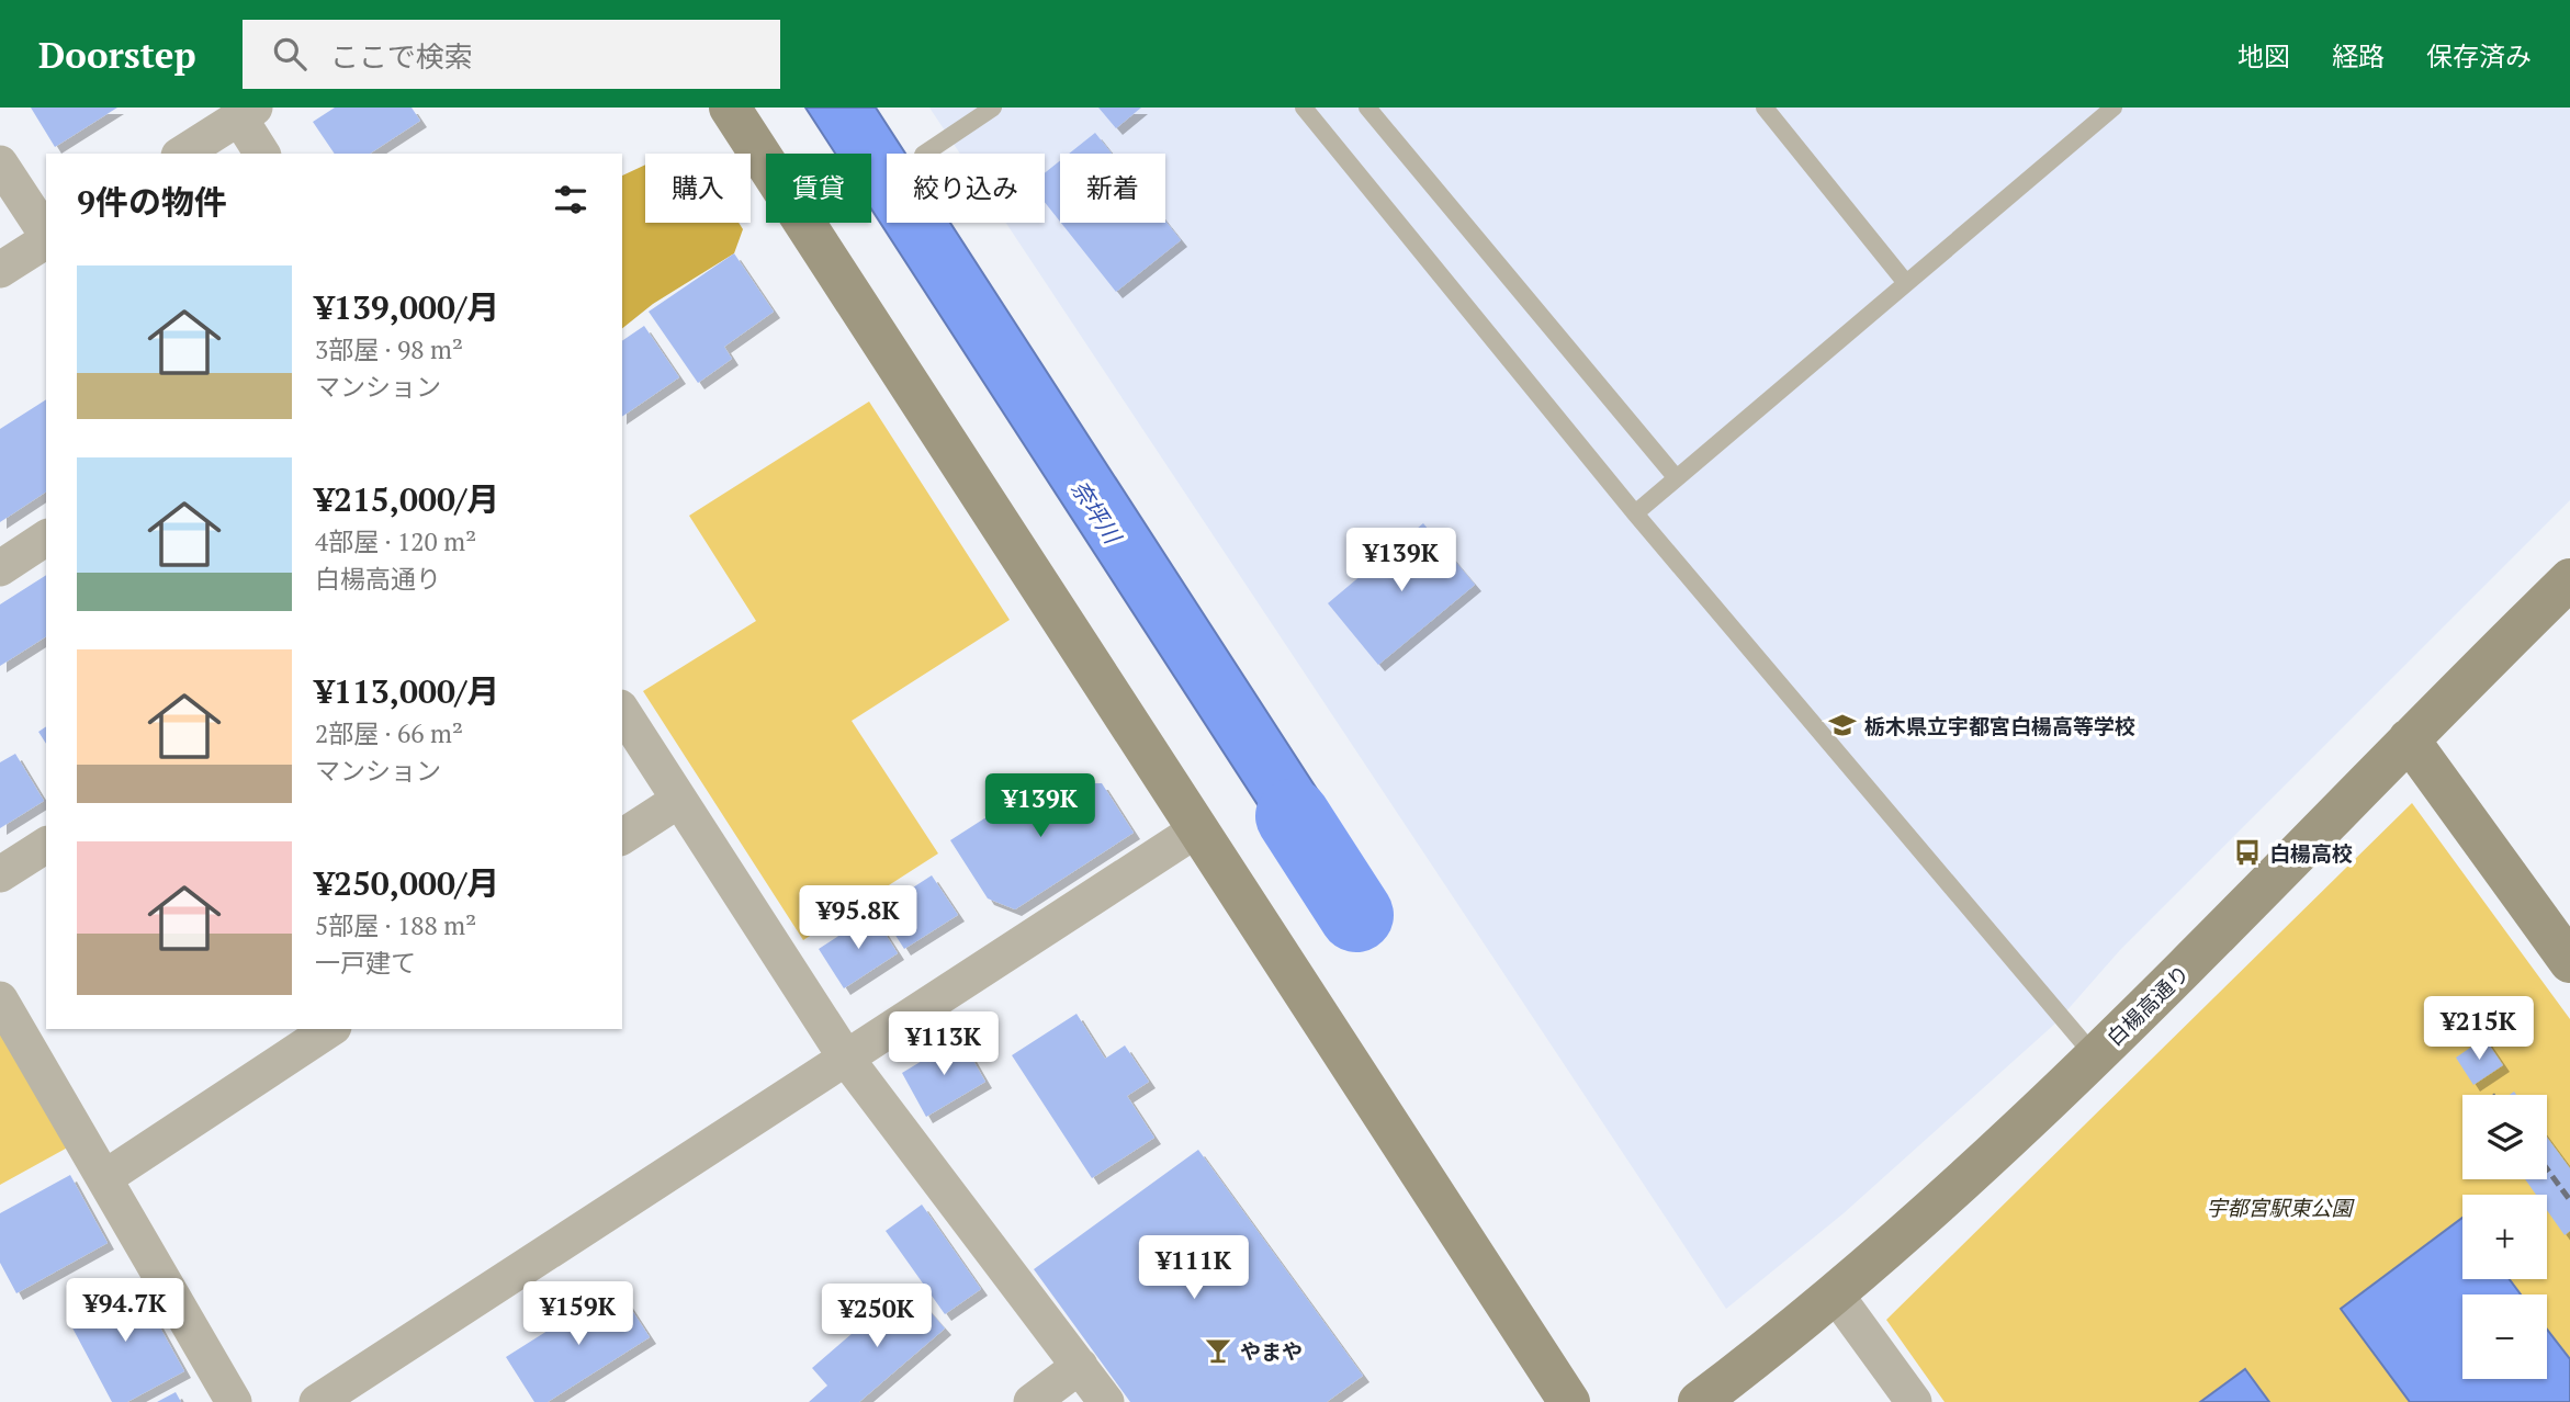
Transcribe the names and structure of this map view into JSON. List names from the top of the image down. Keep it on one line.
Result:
{"streets":{"street":["白楊高通り"]},"water":["奈坪川"],"parks":["宇都宮駅東公園"],"places":{"school or university":["栃木県立宇都宮白楊高等学校"],"bus stop":["白楊高校"],"bar":["やまや"]},"page":{"header":"Doorstep","search":"ここで検索","nav":["地図","経路","保存済み"],"chip":["購入","賃貸","絞り込み","新着"],"heading":"9件の物件","list":[{"name":"¥139,000/月","note":"3部屋 · 98 m² · マンション"},{"name":"¥215,000/月","note":"4部屋 · 120 m² · 白楊高通り"},{"name":"¥113,000/月","note":"2部屋 · 66 m² · マンション"},{"name":"¥250,000/月","note":"5部屋 · 188 m² · 一戸建て"}],"price":["¥139K","¥139K","¥95.8K","¥215K","¥113K","¥111K","¥94.7K","¥159K","¥250K"],"map_buttons":["+","−"]}}
